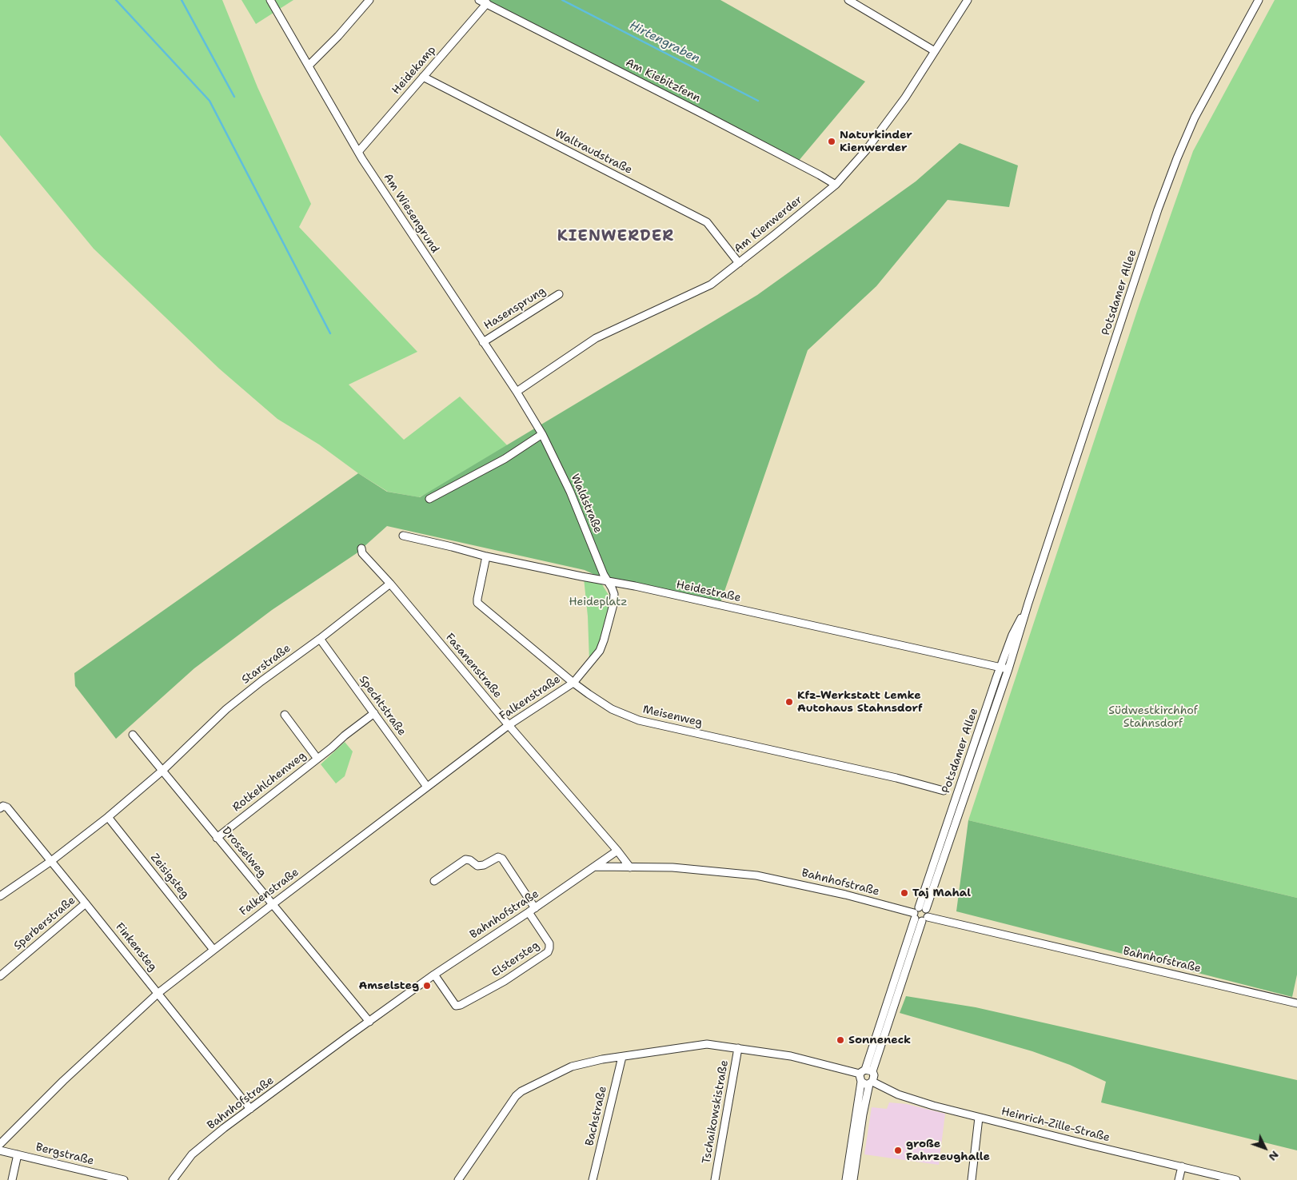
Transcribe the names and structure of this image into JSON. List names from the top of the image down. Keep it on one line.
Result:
{"streets":{"street":["Heidekamp","Am Kiebitzfenn","Waltraudstraße","Am Wiesengrund","Am Kienwerder","Potsdamer Allee","Hasensprung","Waldstraße","Heidestraße","Starstraße","Fasanenstraße","Falkenstraße","Spechtstraße","Meisenweg","Rotkehlchenweg","Drosselweg","Zeisigsteg","Bahnhofstraße","Sperberstraße","Finkensteg","Elstersteg","Tschaikowskistraße","Bachstraße","Heinrich-Zille-Straße","Bergstraße"]},"crossings":[["Heidekamp","Am Kiebitzfenn"],["Heidekamp","Waltraudstraße"],["Heidekamp","Am Wiesengrund"],["Am Kiebitzfenn","Am Kienwerder"],["Waltraudstraße","Am Kienwerder"],["Am Wiesengrund","Am Kienwerder"],["Am Wiesengrund","Hasensprung"],["Am Wiesengrund","Waldstraße"],["Potsdamer Allee","Heidestraße"],["Potsdamer Allee","Bahnhofstraße"],["Potsdamer Allee","Heinrich-Zille-Straße"],["Waldstraße","Heidestraße"],["Heidestraße","Meisenweg"],["Starstraße","Fasanenstraße"],["Starstraße","Spechtstraße"],["Starstraße","Drosselweg"],["Starstraße","Zeisigsteg"],["Starstraße","Finkensteg"],["Fasanenstraße","Falkenstraße"],["Fasanenstraße","Bahnhofstraße"],["Falkenstraße","Spechtstraße"],["Falkenstraße","Meisenweg"],["Falkenstraße","Drosselweg"],["Falkenstraße","Zeisigsteg"],["Falkenstraße","Finkensteg"],["Spechtstraße","Rotkehlchenweg"],["Rotkehlchenweg","Drosselweg"],["Drosselweg","Bahnhofstraße"],["Bahnhofstraße","Finkensteg"],["Bahnhofstraße","Elstersteg"],["Sperberstraße","Finkensteg"]],"districts":["KIENWERDER"],"water":["Hirtengraben"],"parks":["Heideplatz","Südwestkirchhof Stahnsdorf"],"places":["Naturkinder Kienwerder","Kfz-Werkstatt Lemke Autohaus Stahnsdorf","Taj Mahal","Amselsteg","Sonneneck","große Fahrzeughalle"],"north":"bottom right"}
